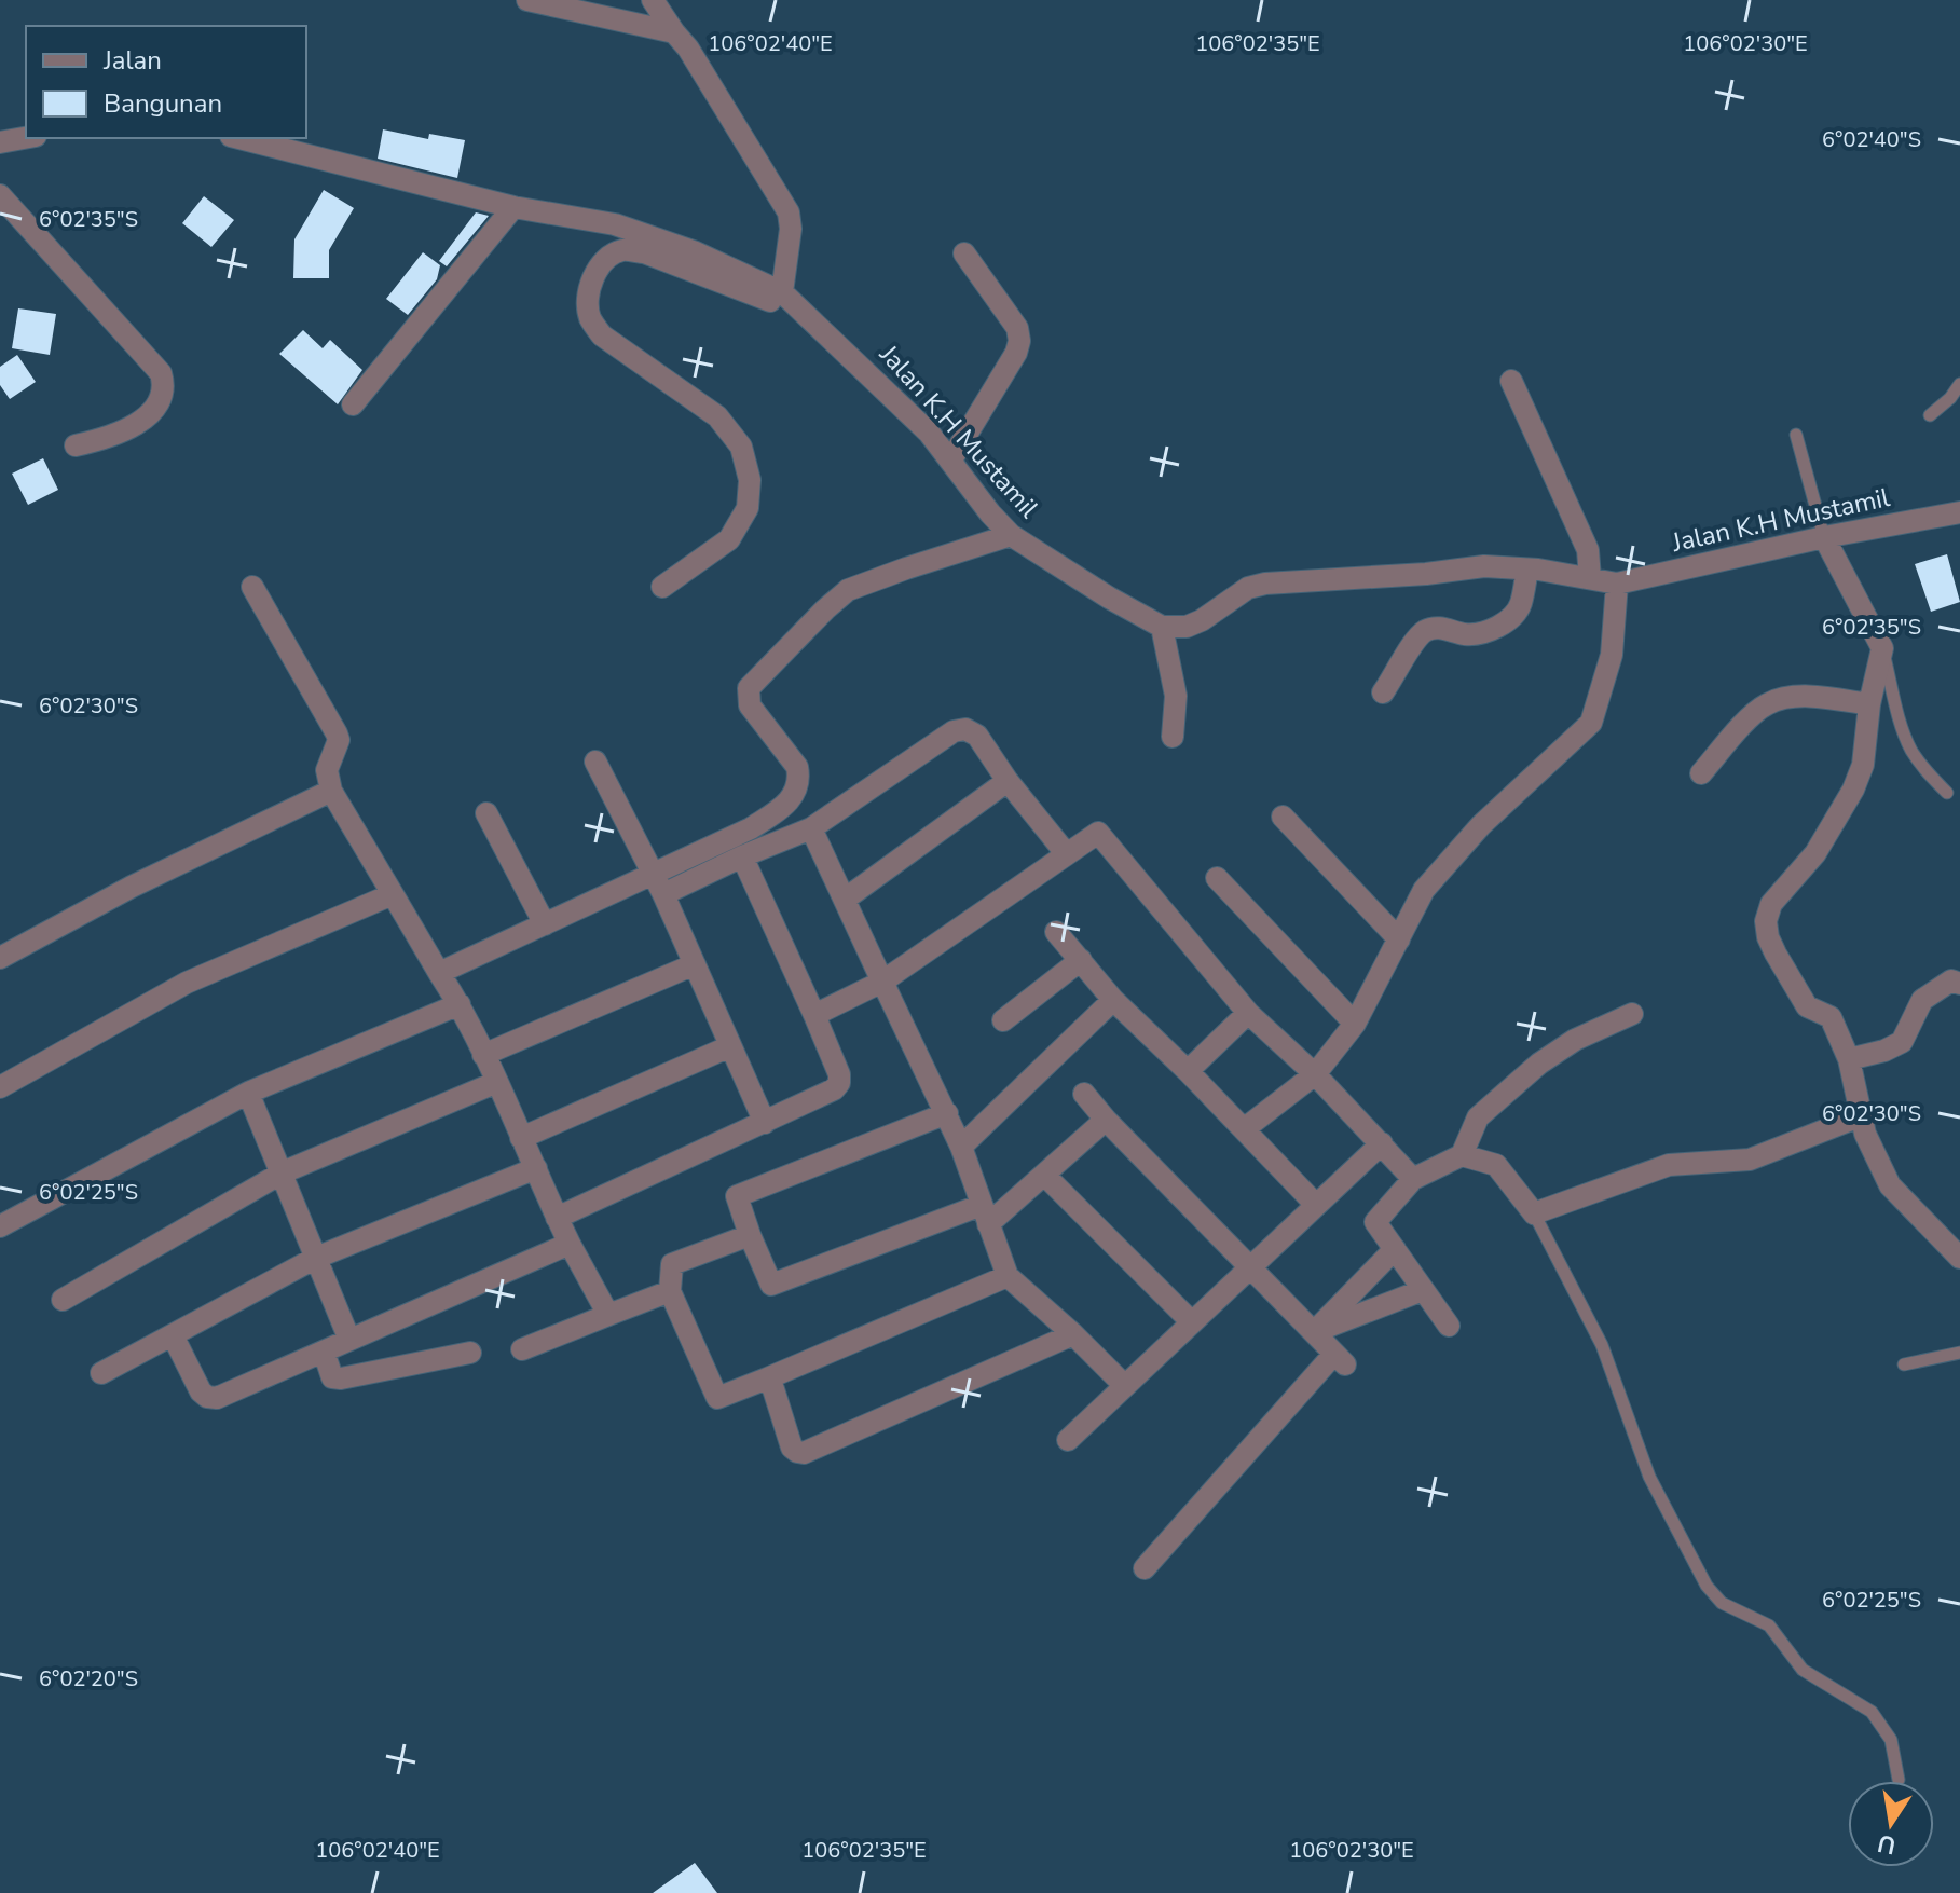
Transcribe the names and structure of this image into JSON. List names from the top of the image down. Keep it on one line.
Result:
{"streets":{"street":["Jalan K.H Mustamil"]},"legend":["Jalan","Bangunan"],"north":"bottom","coordinates":["106°02'40\"E","106°02'35\"E","106°02'30\"E","6°02'40\"S","6°02'35\"S","6°02'30\"S","6°02'25\"S","6°02'20\"S"]}
